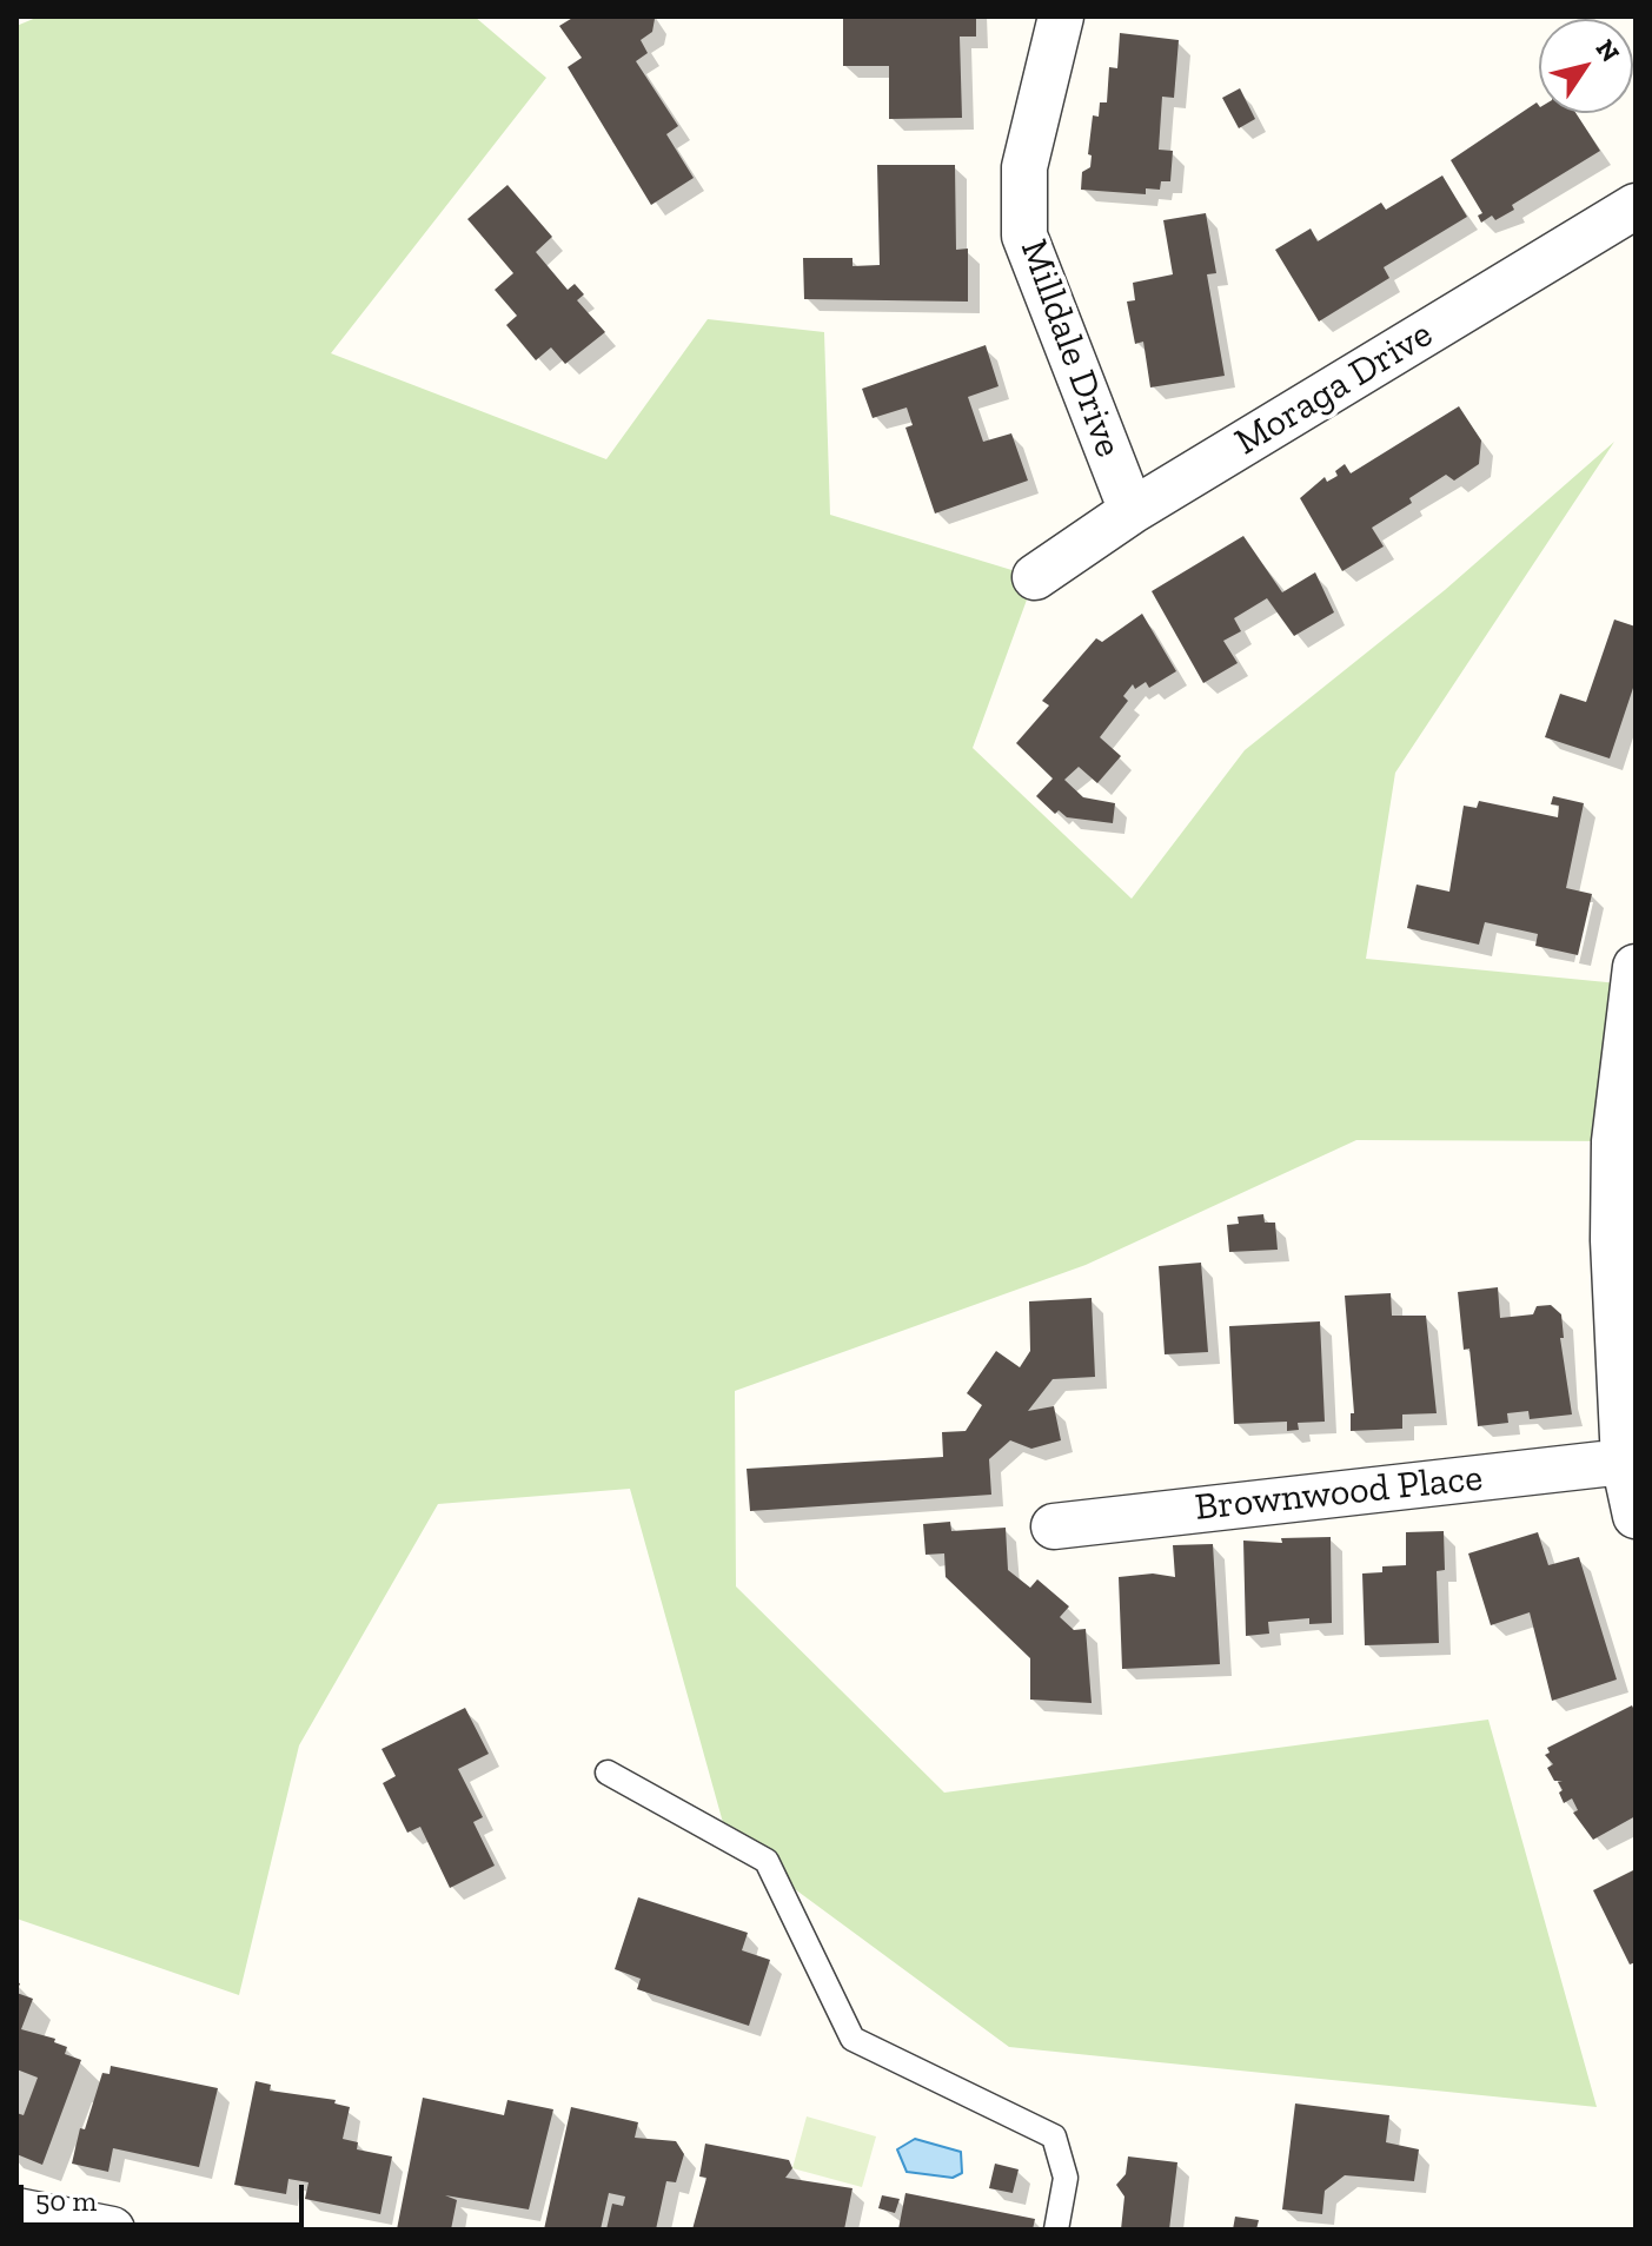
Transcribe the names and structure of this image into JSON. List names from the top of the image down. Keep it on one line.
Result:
{"streets":{"street":["Milldale Drive","Moraga Drive","Brownwood Place"]},"crossings":[["Milldale Drive","Moraga Drive"]],"scale_bar":"50 m","north":"top right"}
